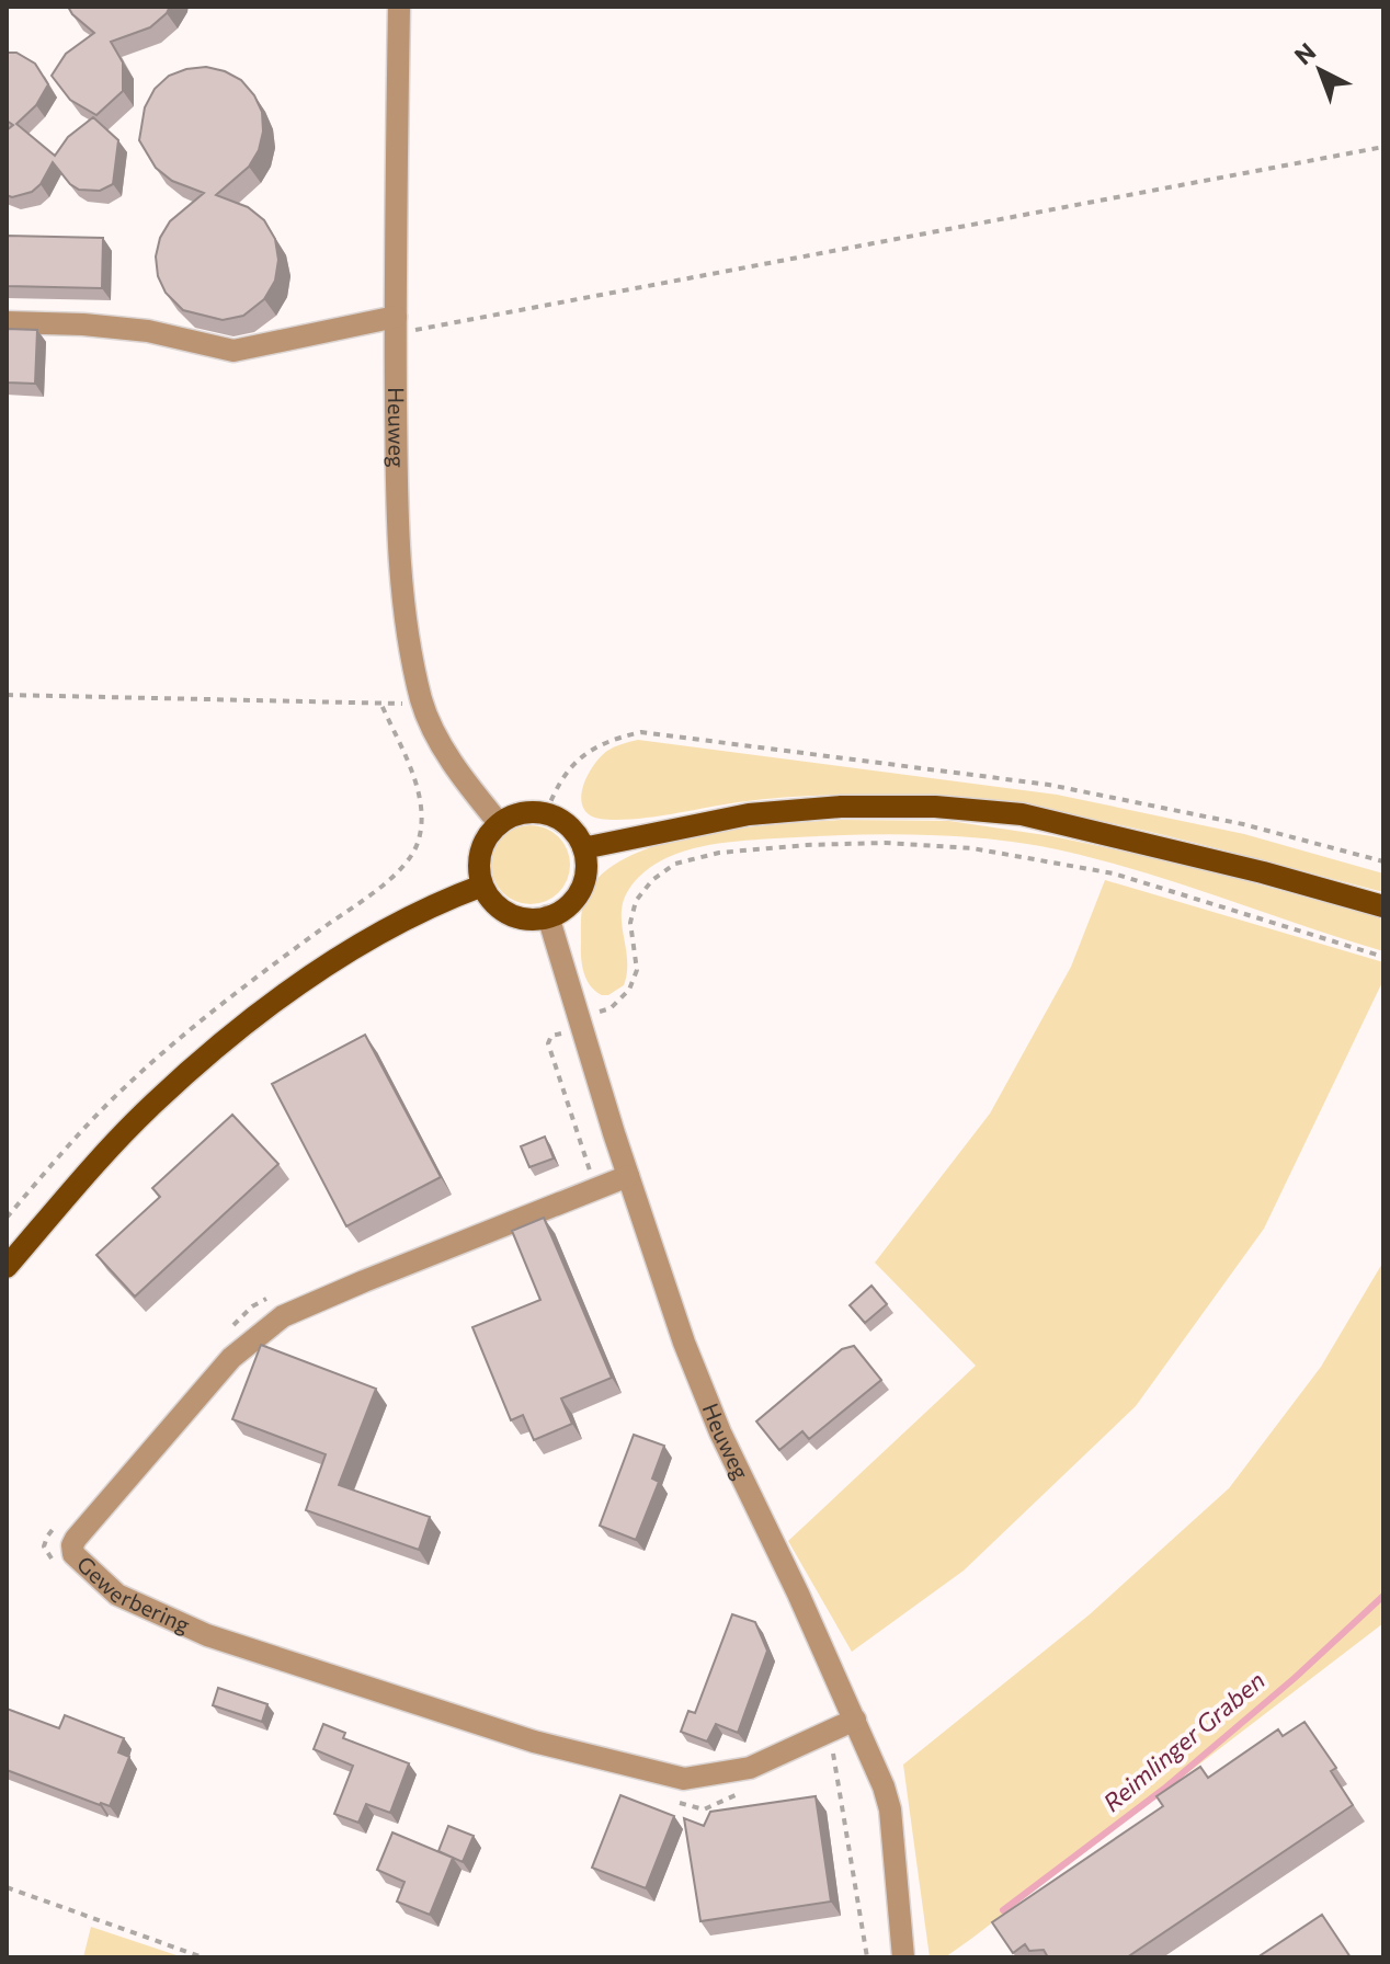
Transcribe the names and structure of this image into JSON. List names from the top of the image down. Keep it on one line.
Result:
{"streets":{"street":["Heuweg","Gewerbering"]},"crossings":[["Heuweg","Gewerbering"]],"water":["Reimlinger Graben"],"north":"top left"}
